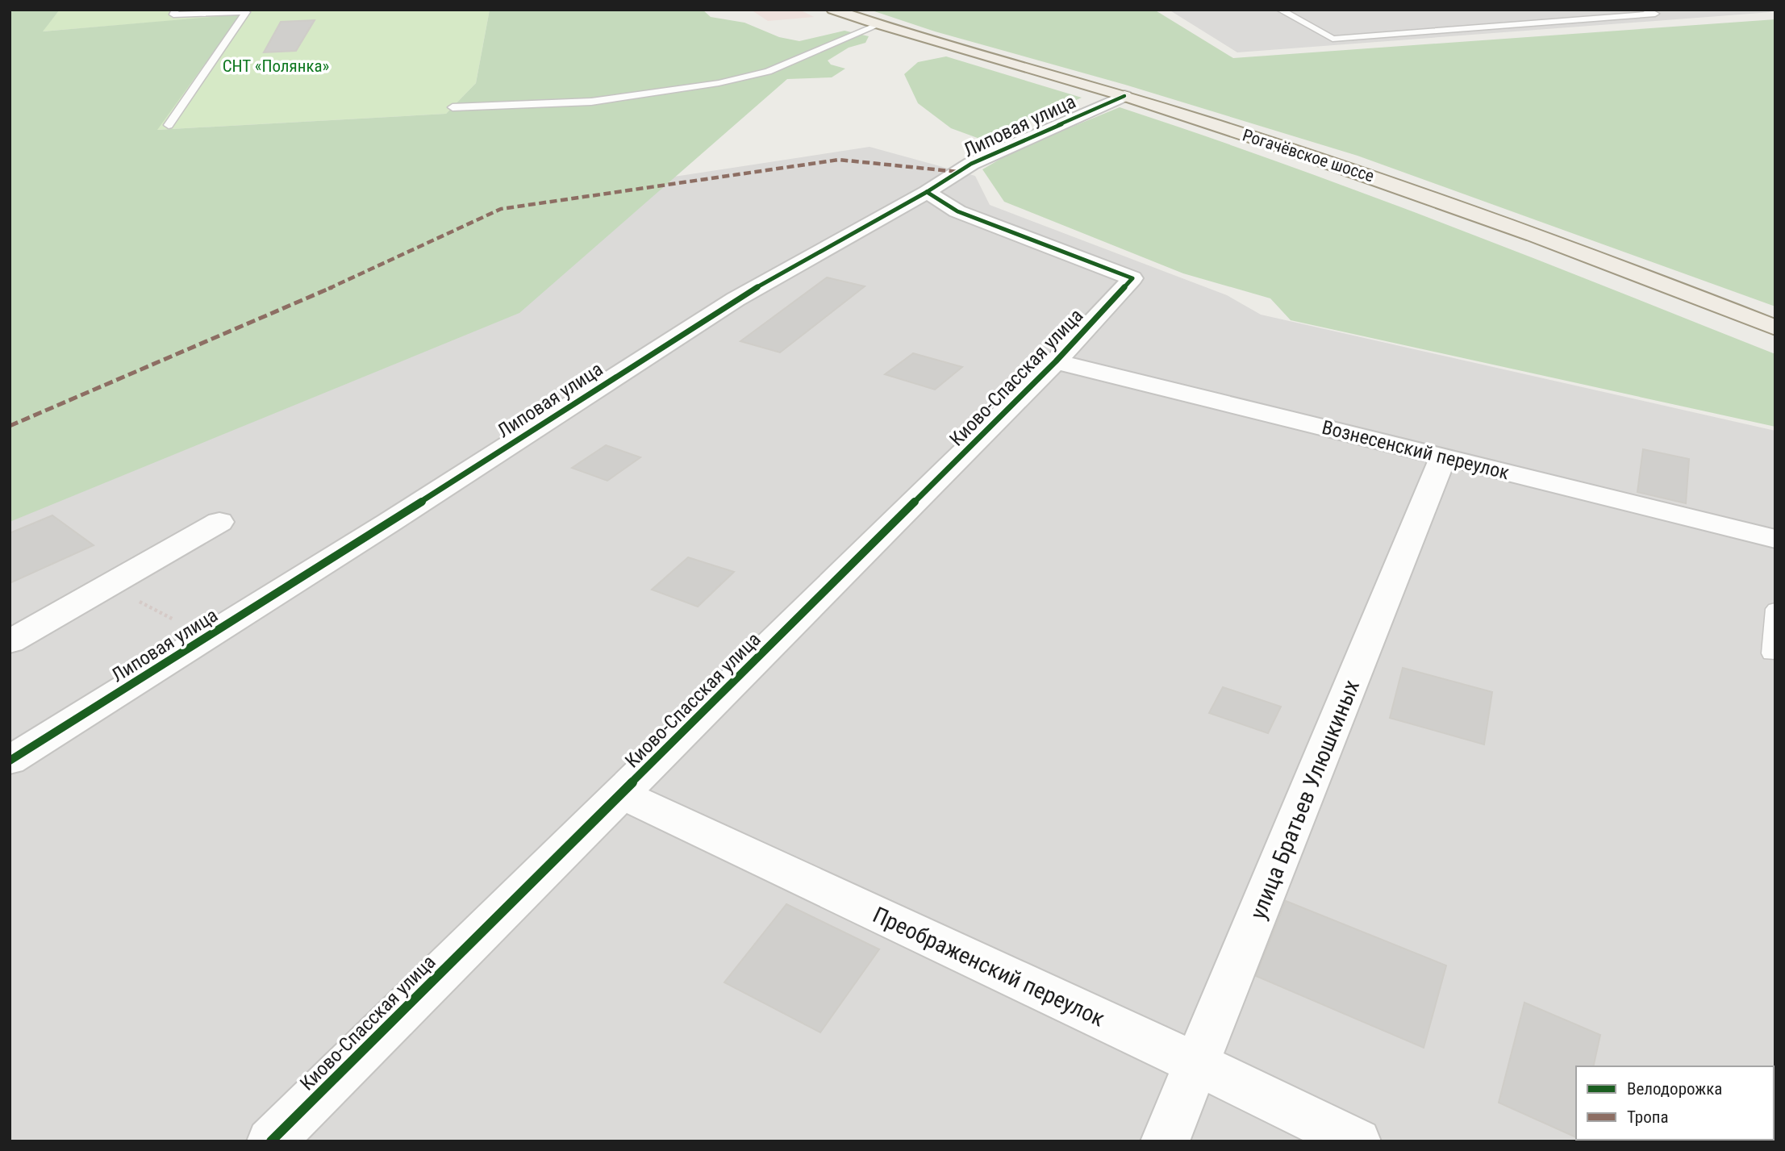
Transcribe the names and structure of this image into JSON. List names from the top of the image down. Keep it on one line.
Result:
{"streets":{"main road":["Рогачёвское шоссе"],"street":["Липовая улица","Киово-Спасская улица","Вознесенский переулок","улица Братьев Улюшкиных","Преображенский переулок"]},"crossings":[["Липовая улица","Рогачёвское шоссе"],["Липовая улица","Киово-Спасская улица"],["Киово-Спасская улица","Вознесенский переулок"],["Киово-Спасская улица","Преображенский переулок"],["Вознесенский переулок","улица Братьев Улюшкиных"],["улица Братьев Улюшкиных","Преображенский переулок"]],"parks":["СНТ «Полянка»"],"legend":["Велодорожка","Тропа"]}
